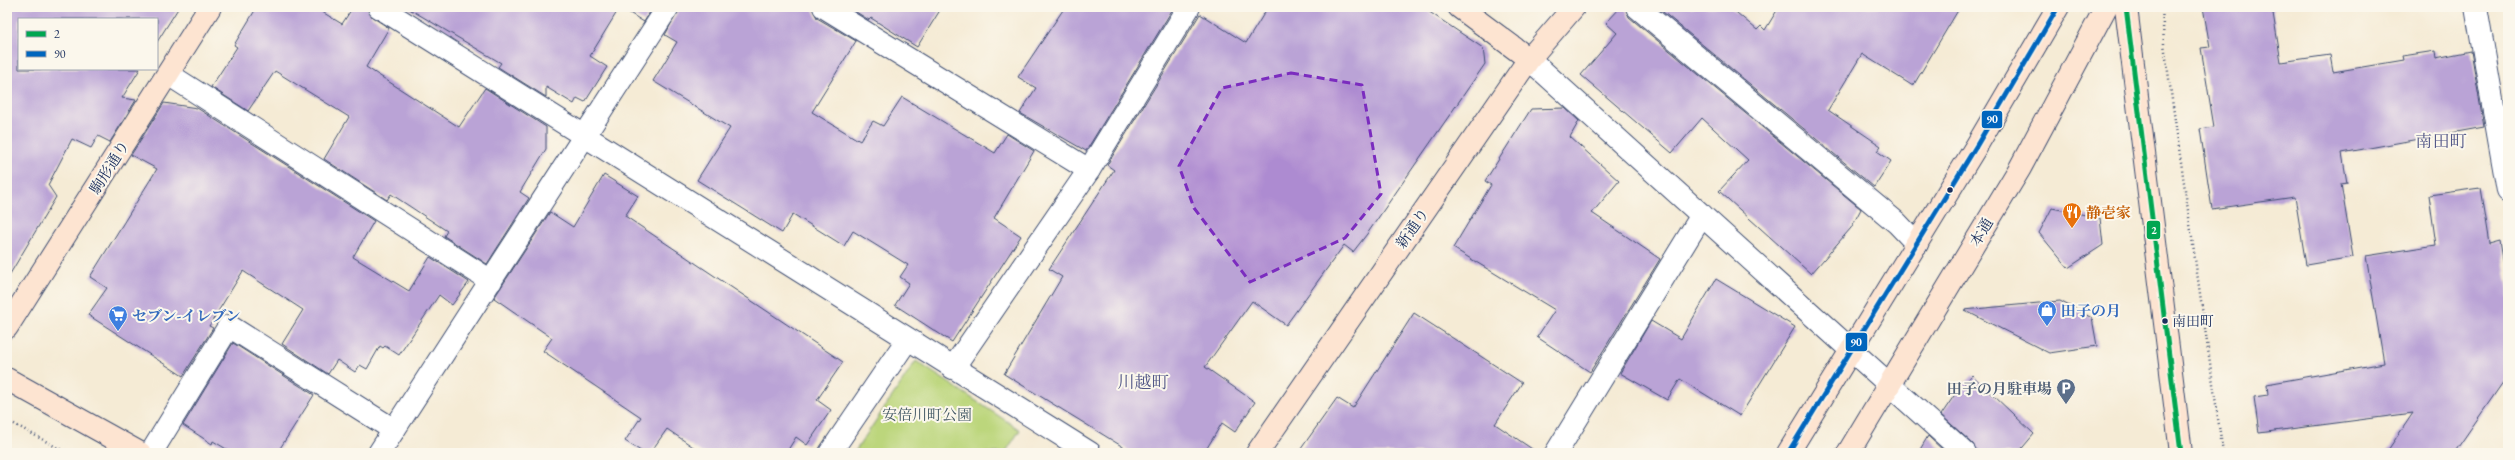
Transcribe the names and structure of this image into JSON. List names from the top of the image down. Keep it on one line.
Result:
{"streets":{"main road":["駒形通り","新通り","本通"]},"districts":["南田町","川越町"],"parks":["安倍川町公園"],"places":{"restaurant":["静壱家"],"other":["南田町"],"shop":["田子の月"],"supermarket":["セブン-イレブン"],"parking":["田子の月駐車場"]},"lines":["transit line 2","transit line 90"],"legend":["2","90"]}
